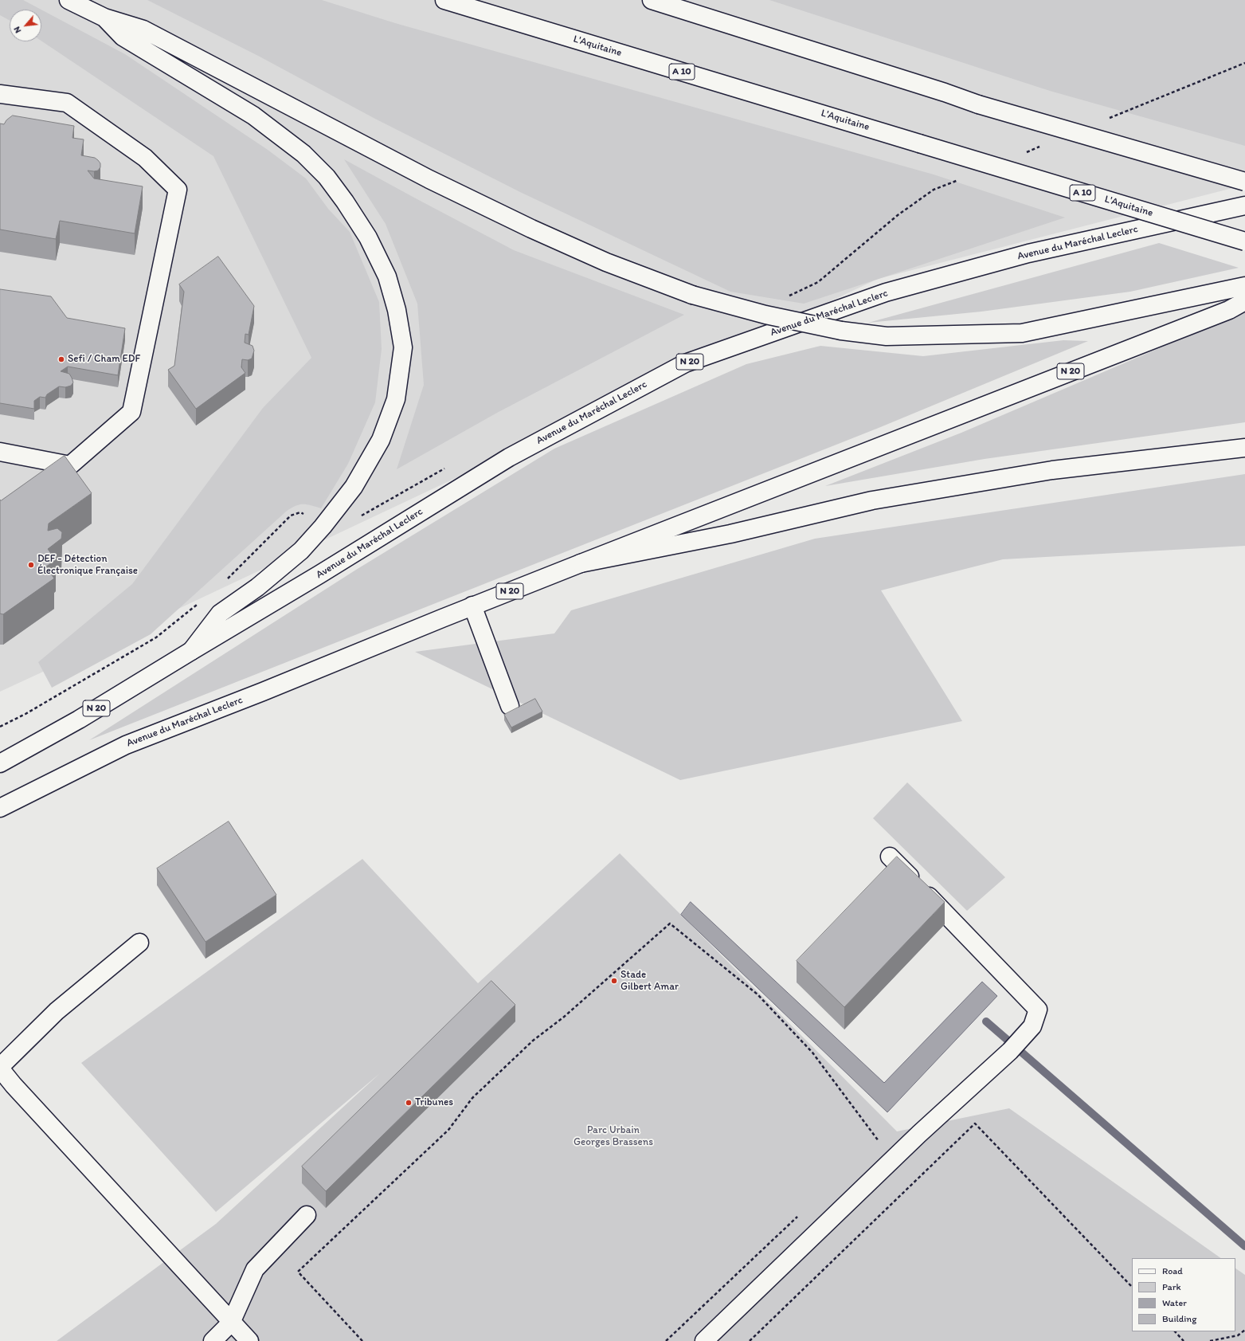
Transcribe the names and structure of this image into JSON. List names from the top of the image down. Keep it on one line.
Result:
{"streets":{"main road":["L'Aquitaine","A 10","Avenue du Maréchal Leclerc","N 20"]},"parks":["Parc Urbain Georges Brassens"],"places":["Sefi / Cham EDF","DEF - Détection Électronique Française","Stade Gilbert Amar","Tribunes"],"legend":["Road","Park","Water","Building"],"north":"bottom left"}
